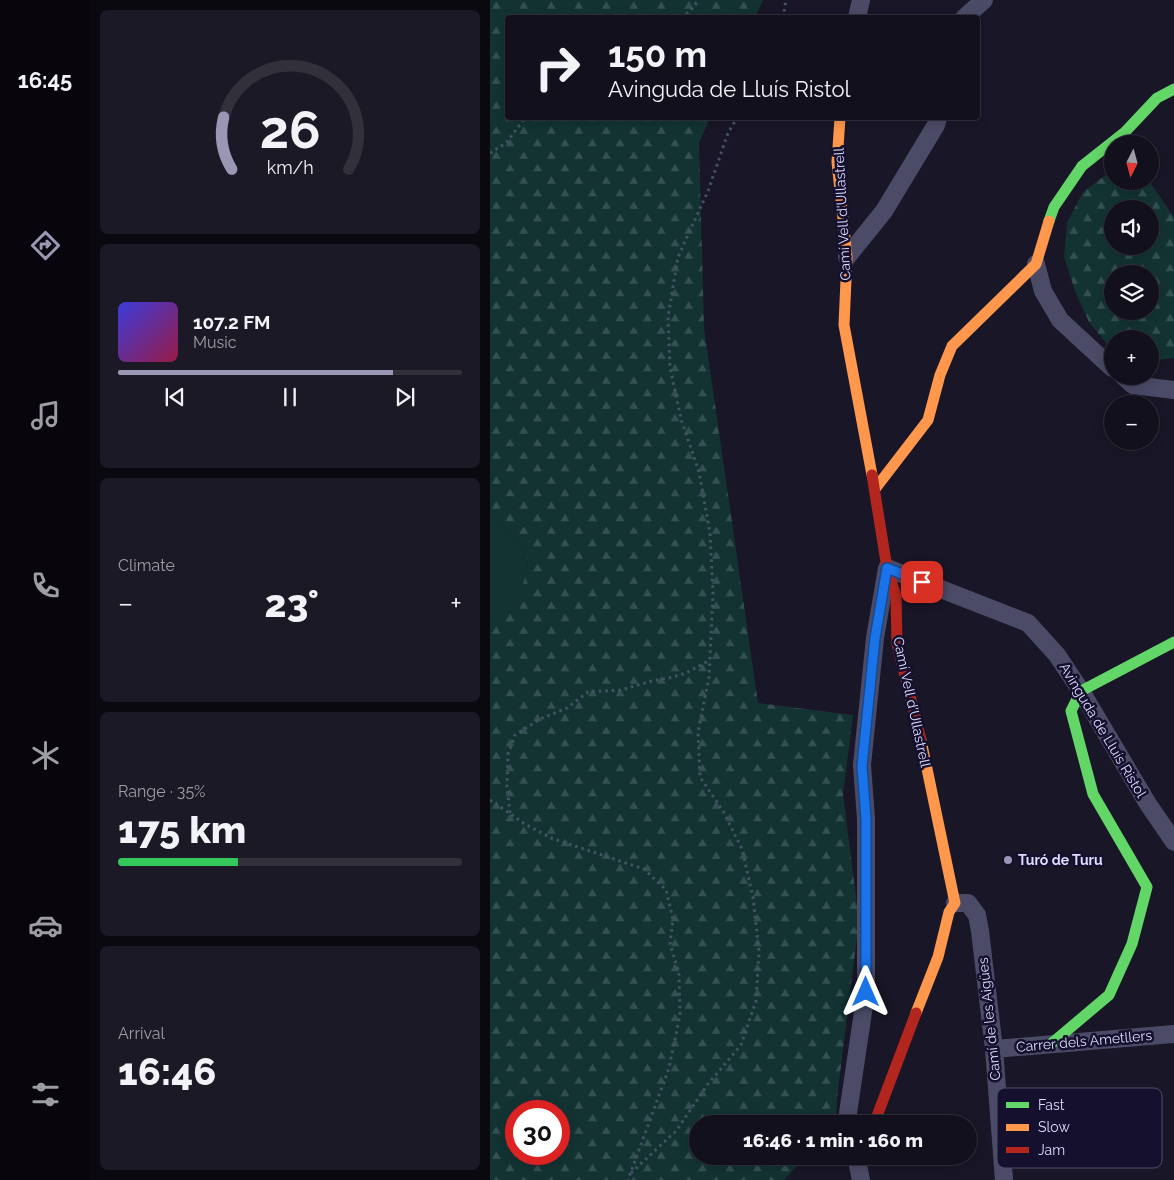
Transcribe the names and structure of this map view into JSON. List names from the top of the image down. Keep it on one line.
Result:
{"streets":{"street":["Camí Vell d'Ullastrell","Avinguda de Lluís Ristol","Camí de les Aigües","Carrer dels Ametllers"]},"crossings":[["Camí Vell d'Ullastrell","Avinguda de Lluís Ristol"],["Camí Vell d'Ullastrell","Camí de les Aigües"],["Camí de les Aigües","Carrer dels Ametllers"]],"places":["Turó de Turu"],"legend":["Fast","Slow","Jam"],"north":"bottom","page":{"tabs":"16:45","turn":["150 m","Avinguda de Lluís Ristol"],"map_buttons":["+","−"],"song":["107.2 FM","Music"],"tile":["Climate",["Range · 35%","175 km"],["Arrival","16:46"]],"heat":["−","23°","+"],"limit":"30","trip":"16:46 · 1 min · 160 m","gauge":["26","km/h"]}}
